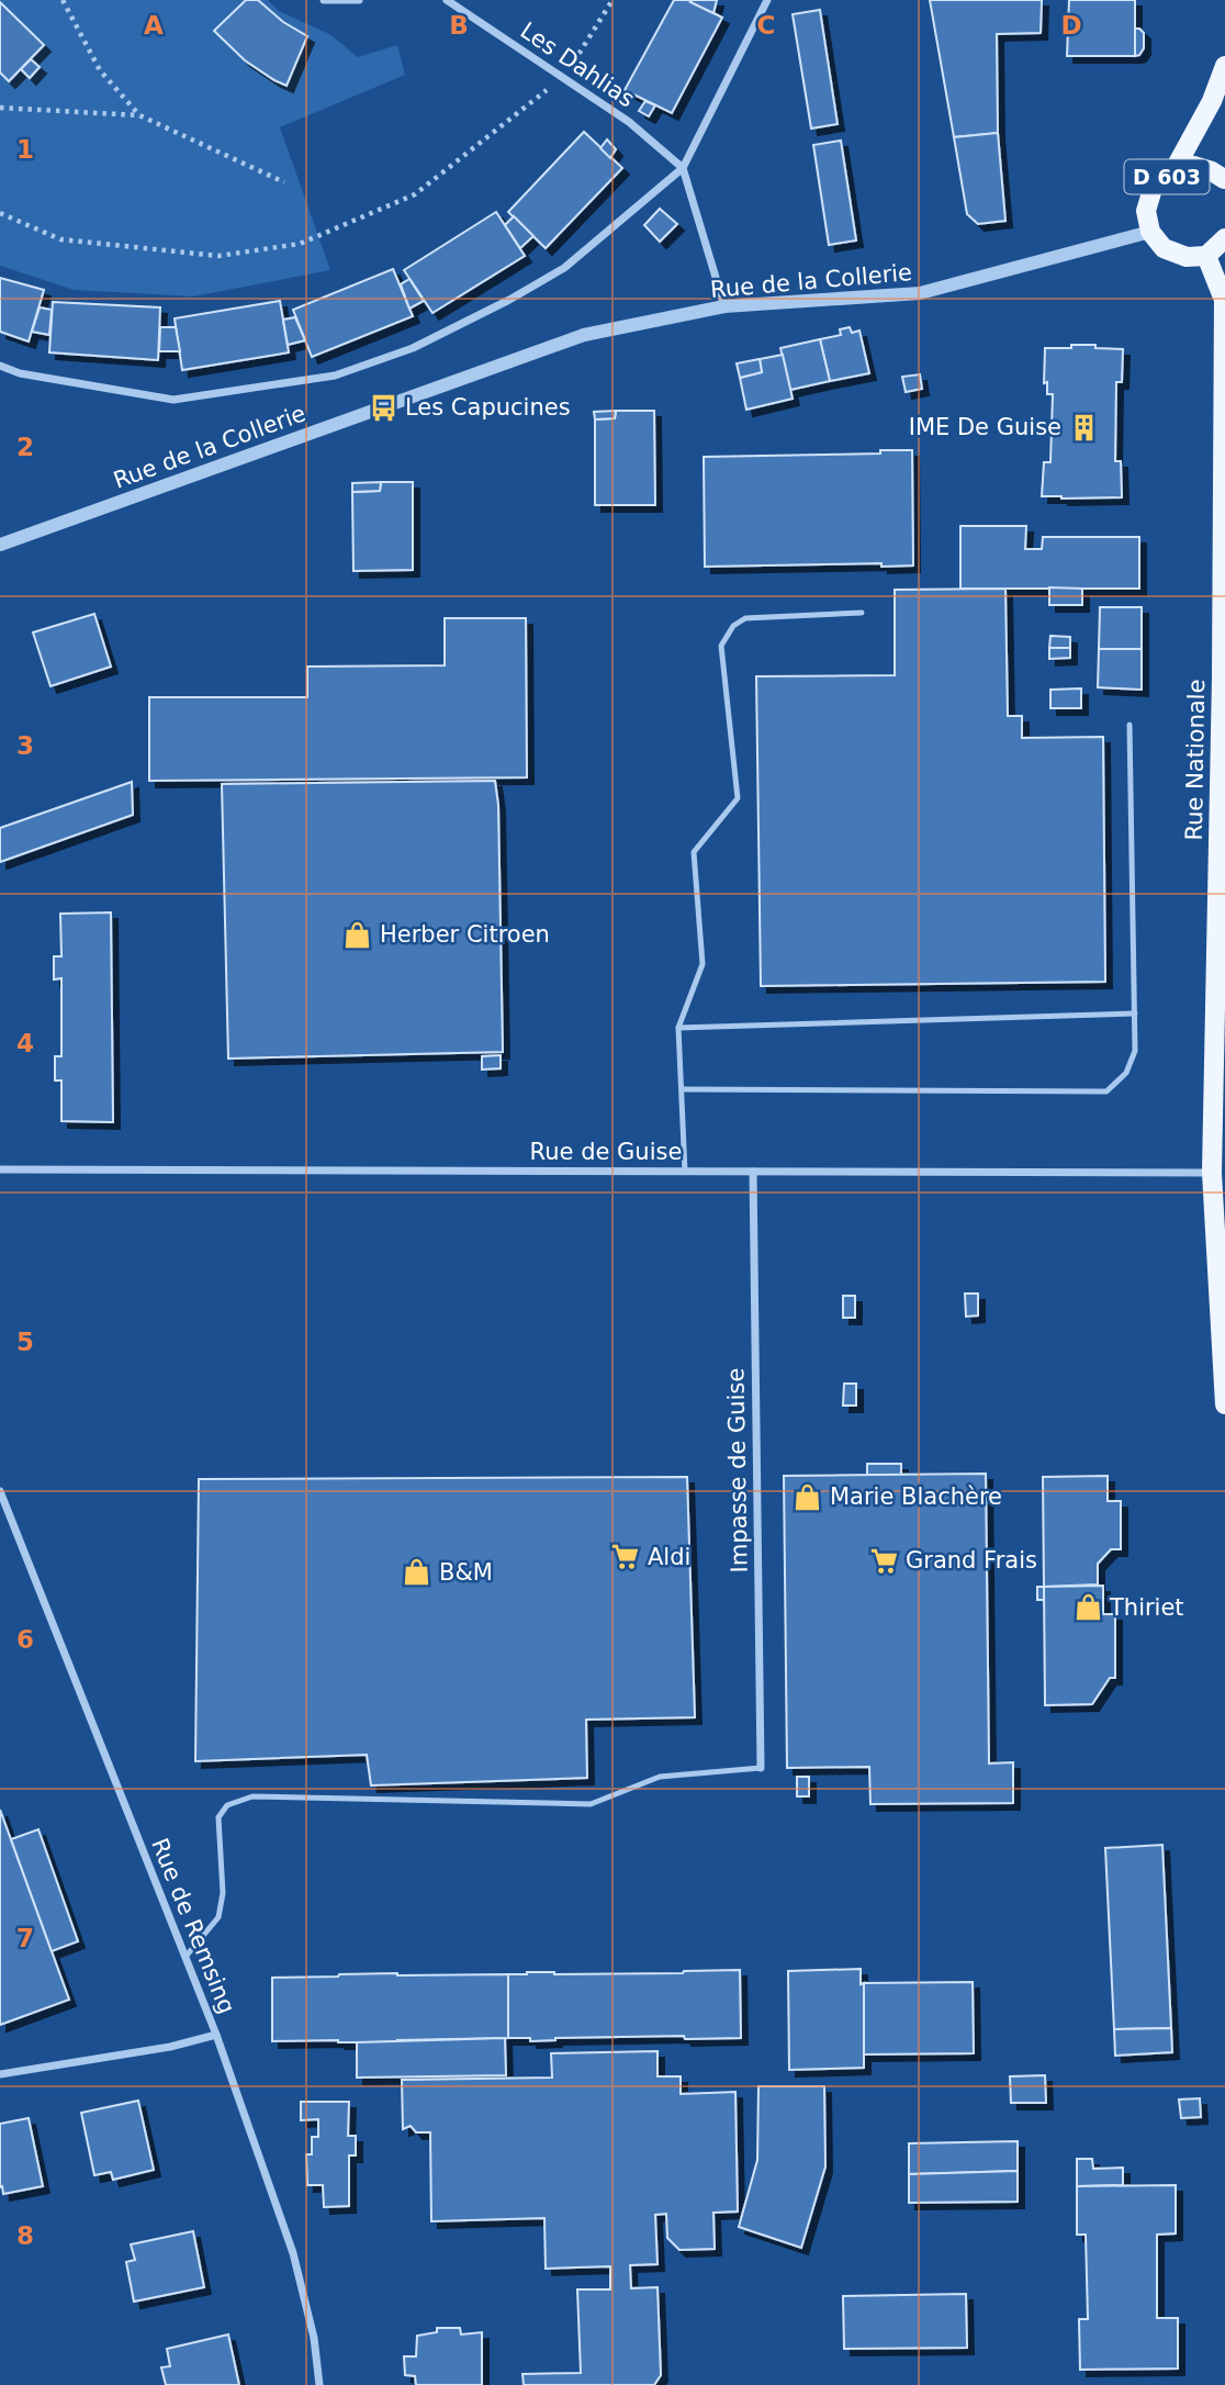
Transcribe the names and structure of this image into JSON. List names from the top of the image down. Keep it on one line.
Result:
{"streets":{"main road":["D 603","Rue Nationale"],"street":["Les Dahlias","Rue de la Collerie","Rue de Guise","Impasse de Guise","Rue de Remsing"]},"crossings":[["D 603","Rue de la Collerie"],["Rue Nationale","Rue de Guise"],["Rue de Guise","Impasse de Guise"]],"places":{"bus stop":["Les Capucines"],"building":["IME De Guise"],"shop":["Herber Citroen","Marie Blachère","B&M","Thiriet"],"supermarket":["Aldi","Grand Frais"]},"grid":{"columns":["A","B","C","D"],"rows":["1","2","3","4","5","6","7","8"]}}
